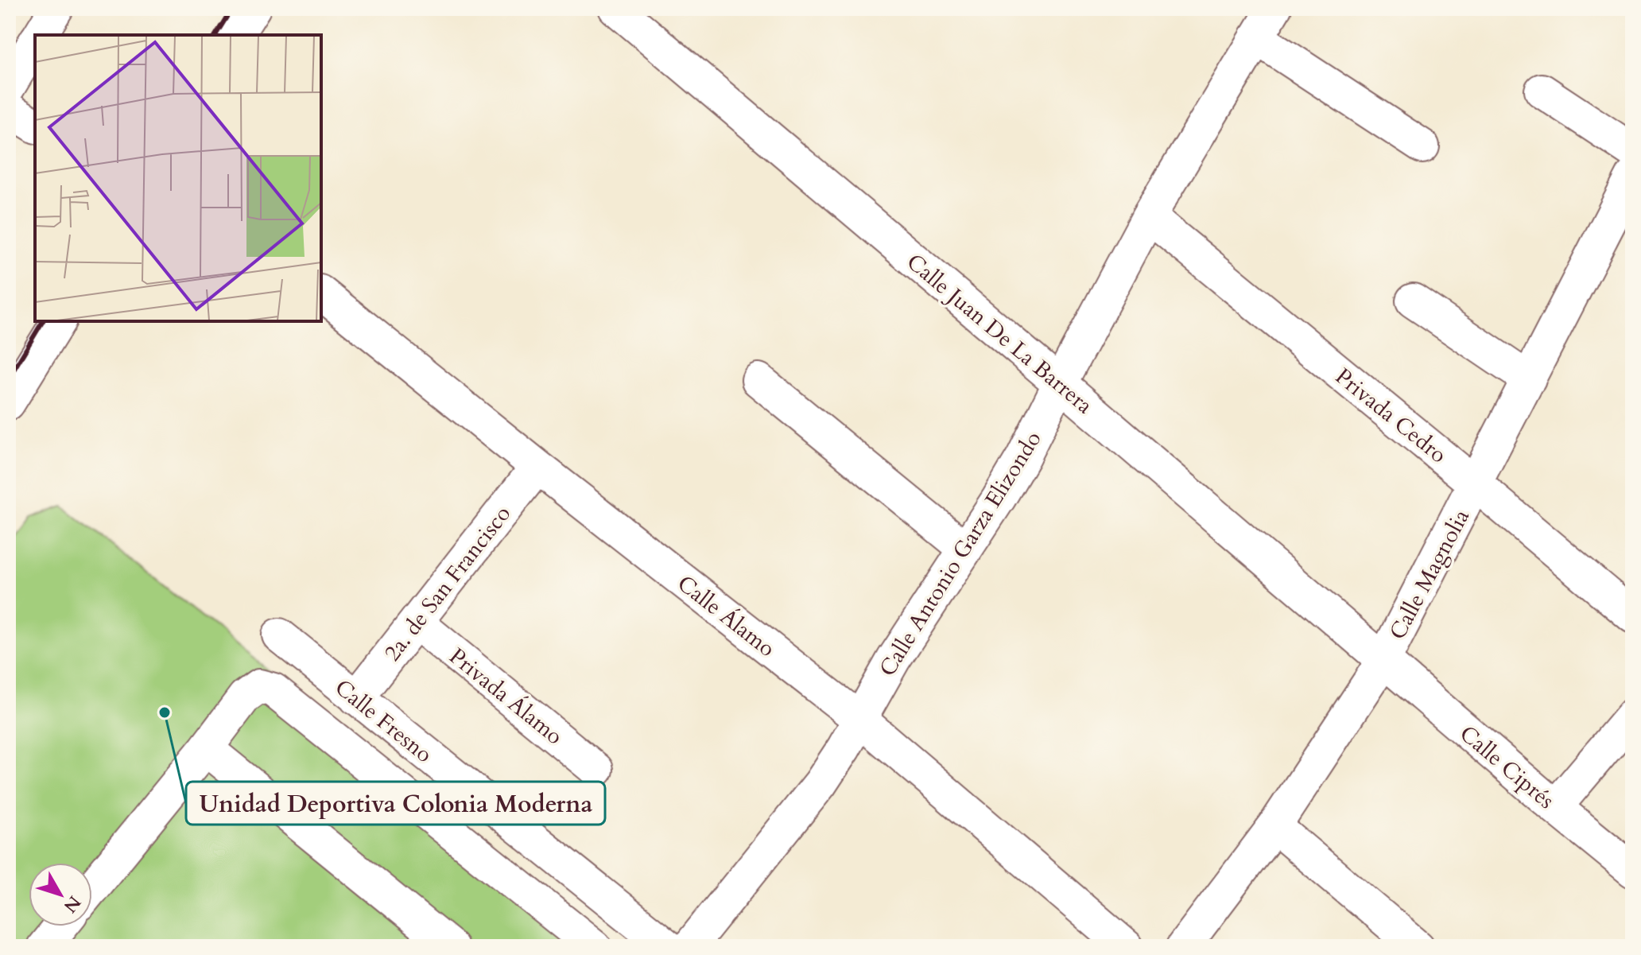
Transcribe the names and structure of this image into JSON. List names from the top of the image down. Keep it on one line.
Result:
{"streets":{"street":["Calle Juan De La Barrera","Privada Cedro","Calle Antonio Garza Elizondo","Calle Magnolia","2a. de San Francisco","Calle Álamo","Privada Álamo","Calle Fresno","Calle Ciprés"]},"crossings":[["Calle Juan De La Barrera","Calle Antonio Garza Elizondo"],["Calle Juan De La Barrera","Calle Magnolia"],["Calle Juan De La Barrera","Calle Ciprés"],["Privada Cedro","Calle Antonio Garza Elizondo"],["Privada Cedro","Calle Magnolia"],["Calle Antonio Garza Elizondo","Calle Álamo"],["Calle Magnolia","Calle Ciprés"],["2a. de San Francisco","Calle Álamo"],["2a. de San Francisco","Privada Álamo"],["2a. de San Francisco","Calle Fresno"]],"places":["Unidad Deportiva Colonia Moderna"],"north":"bottom right"}
